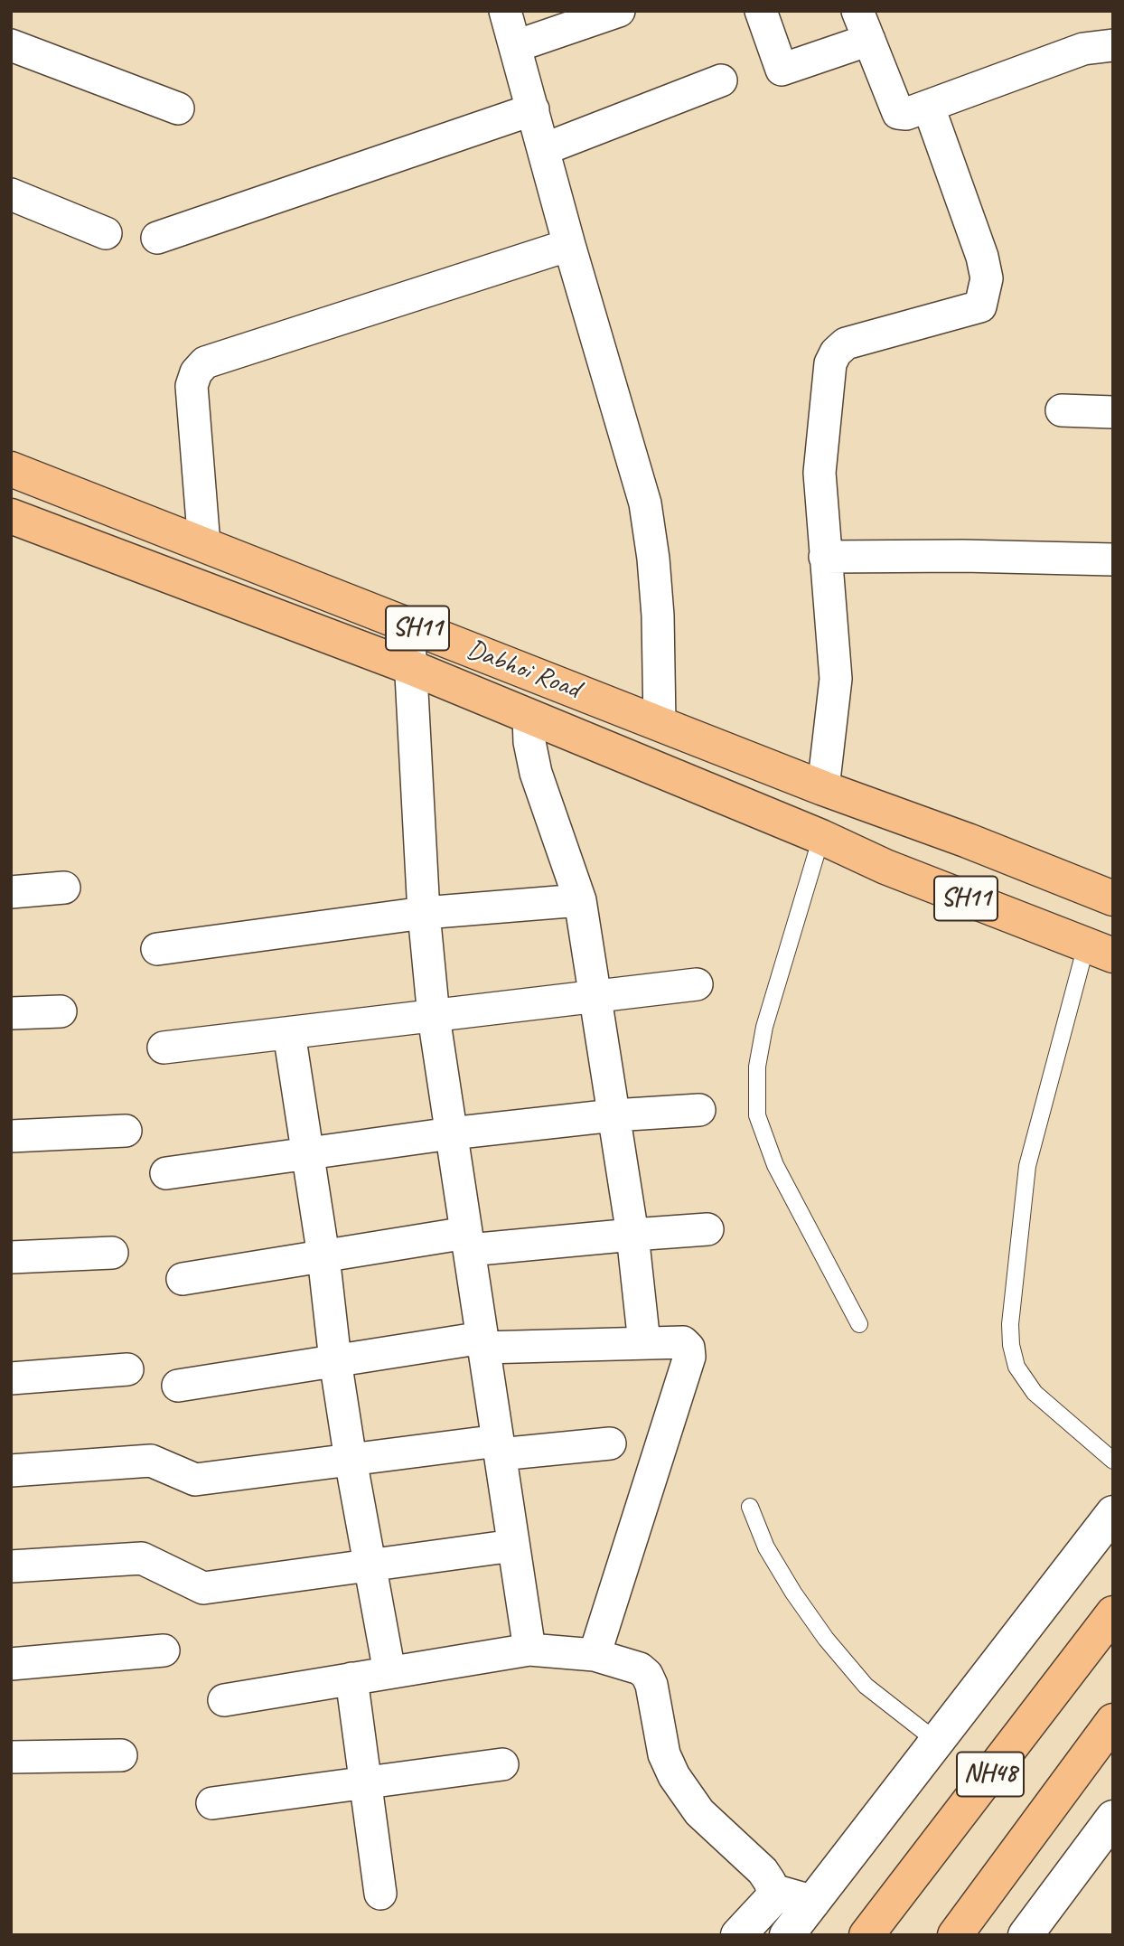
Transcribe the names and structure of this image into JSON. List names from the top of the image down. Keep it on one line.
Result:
{"streets":{"main road":["SH11","Dabhoi Road","NH48"]},"crossings":[["SH11","Dabhoi Road"]]}
